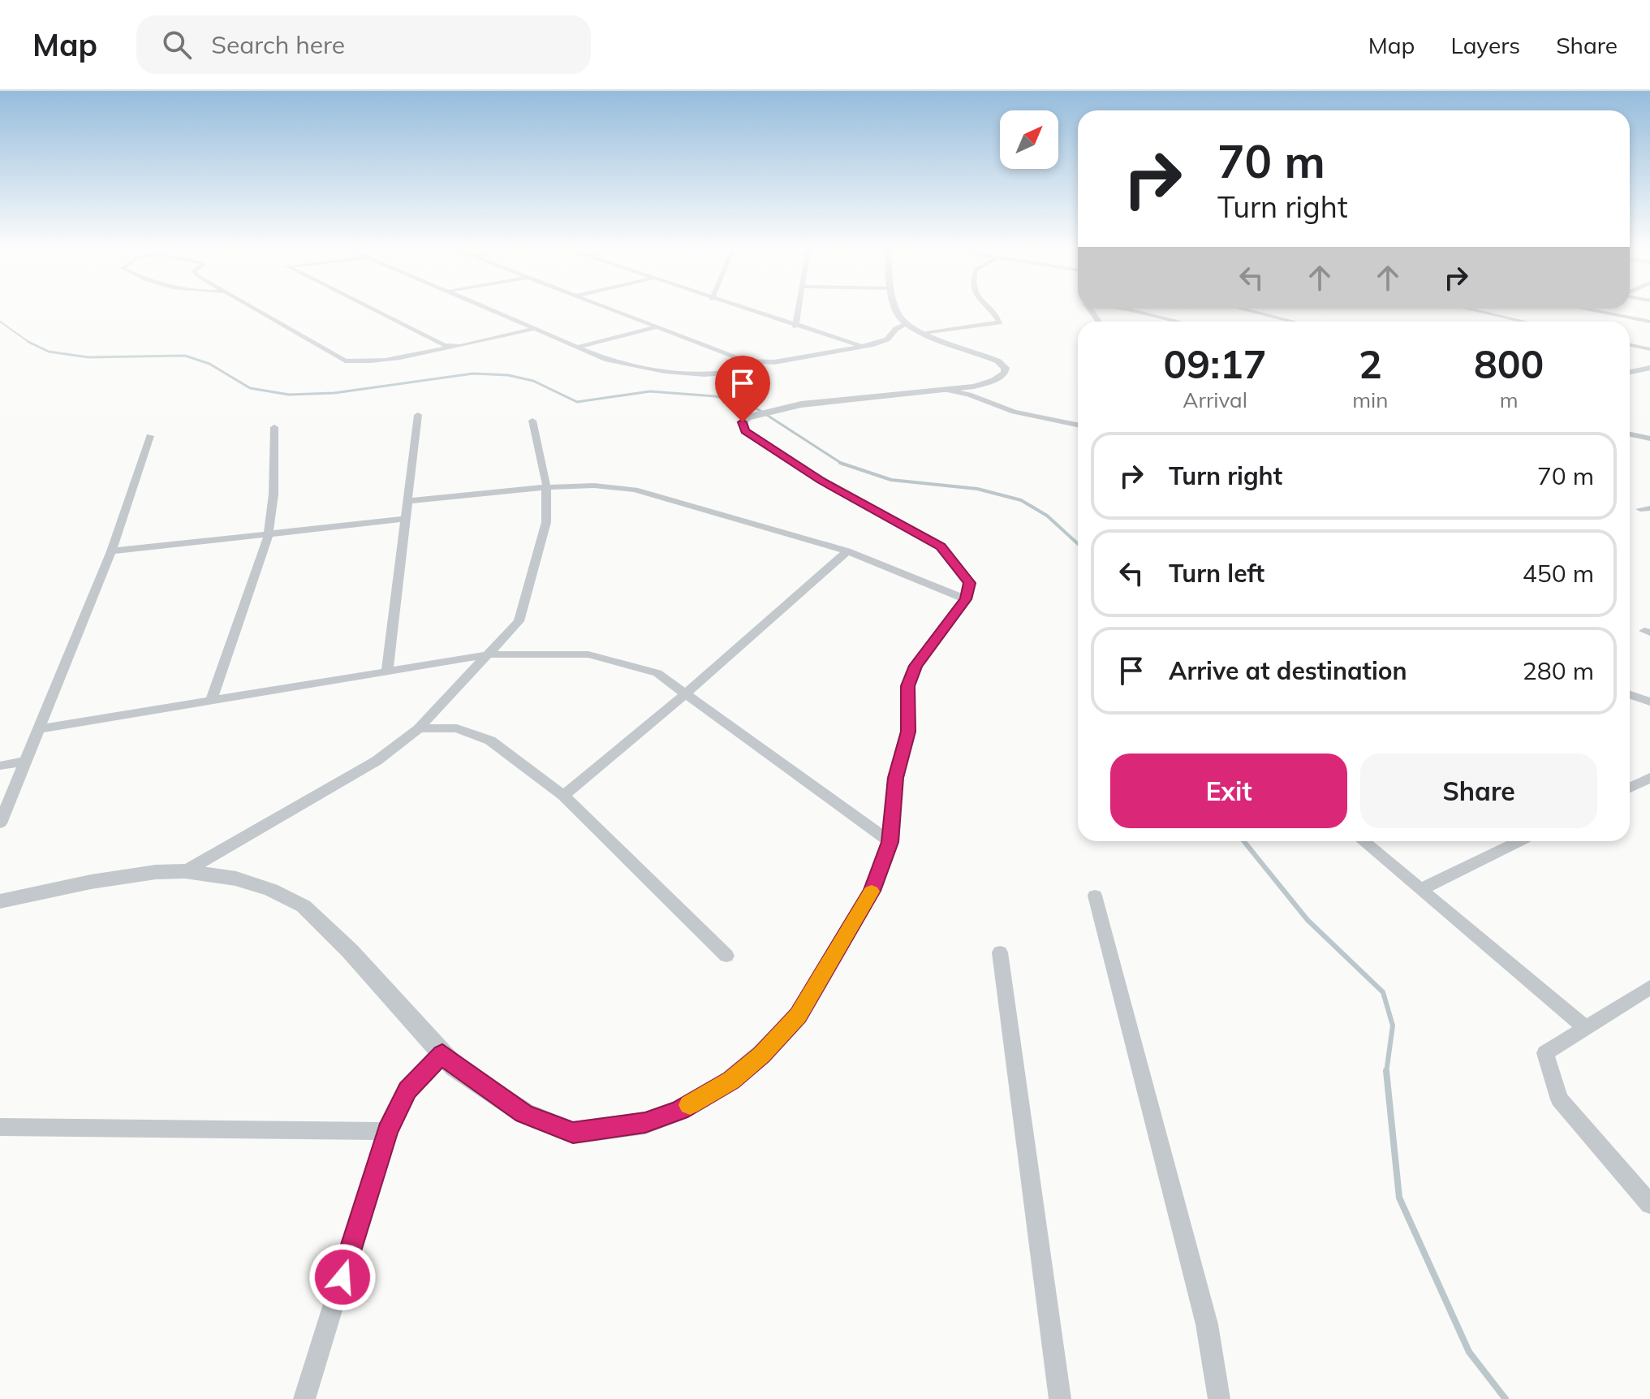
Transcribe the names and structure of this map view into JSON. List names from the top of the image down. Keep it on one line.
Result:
{"north":"top right","page":{"header":"Map","search":"Search here","nav":["Map","Layers","Share"],"turn":["70 m","Turn right"],"eta":["09:17","Arrival","2","min","800","m"],"list":[{"name":"Turn right","value":"70 m"},{"name":"Turn left","value":"450 m"},{"name":"Arrive at destination","value":"280 m"}],"buttons":["Exit","Share"]}}
